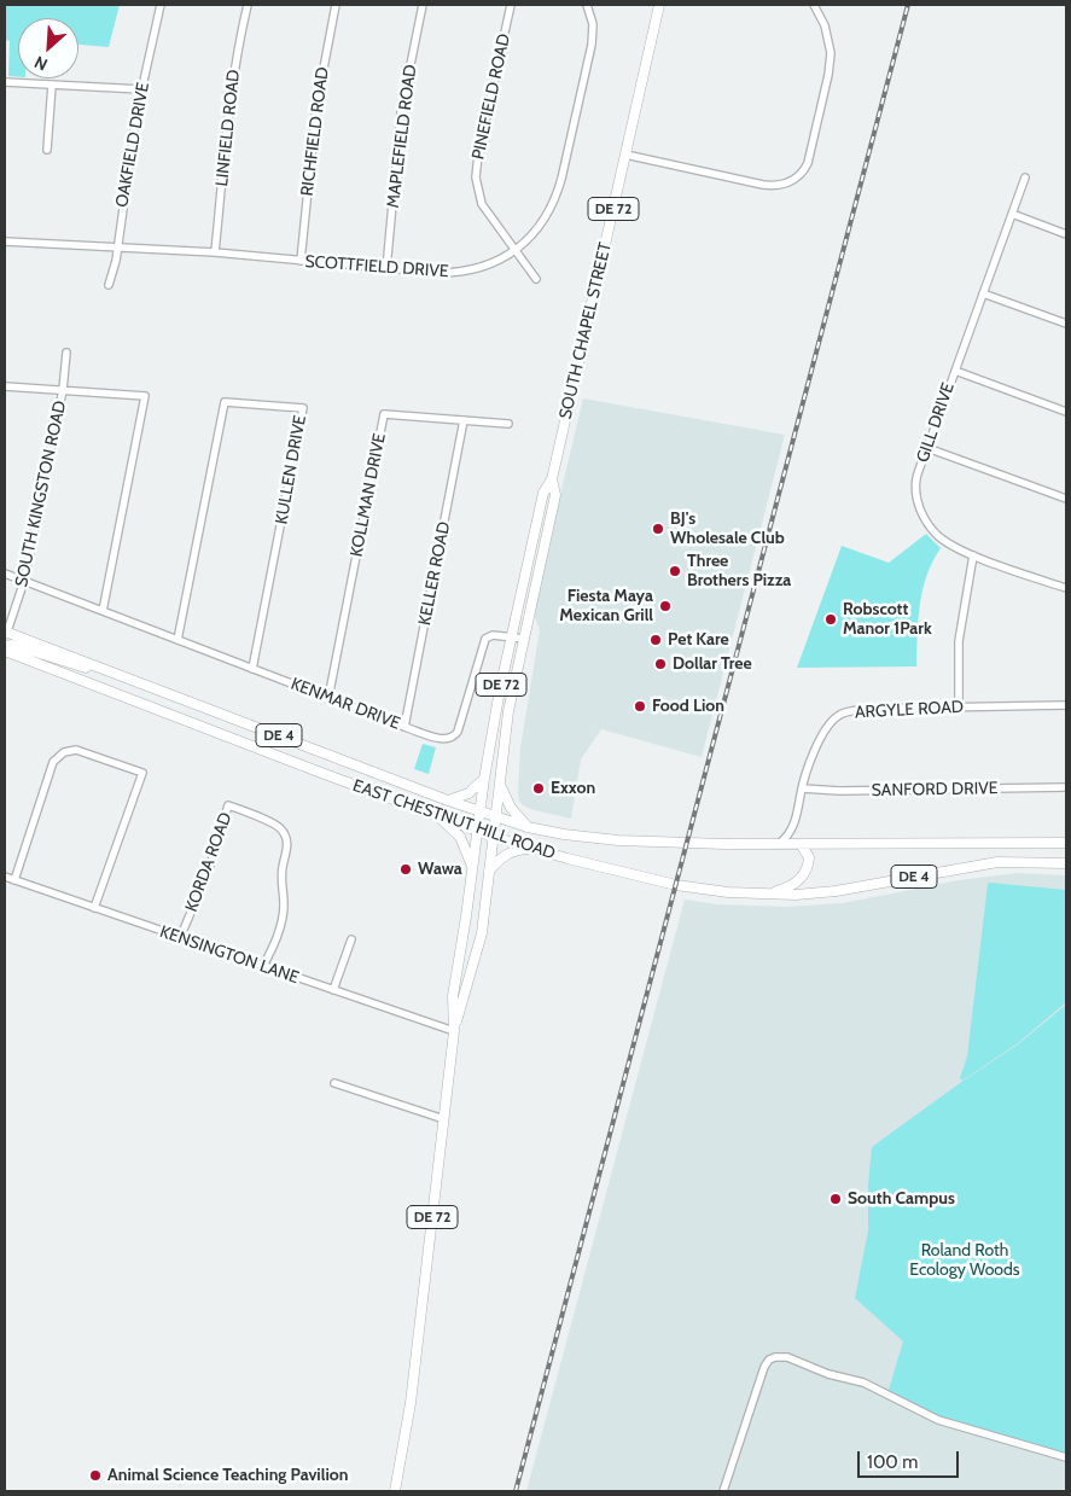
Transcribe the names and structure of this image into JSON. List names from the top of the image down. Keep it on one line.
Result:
{"streets":{"main road":["DE 72","SOUTH CHAPEL STREET","DE 4","EAST CHESTNUT HILL ROAD"],"street":["PINEFIELD ROAD","LINFIELD ROAD","RICHFIELD ROAD","MAPLEFIELD ROAD","OAKFIELD DRIVE","SCOTTFIELD DRIVE","GILL DRIVE","KULLEN DRIVE","SOUTH KINGSTON ROAD","KOLLMAN DRIVE","KELLER ROAD","KENMAR DRIVE","ARGYLE ROAD","SANFORD DRIVE","KORDA ROAD","KENSINGTON LANE"]},"crossings":[["PINEFIELD ROAD","SCOTTFIELD DRIVE"],["LINFIELD ROAD","SCOTTFIELD DRIVE"],["RICHFIELD ROAD","SCOTTFIELD DRIVE"],["MAPLEFIELD ROAD","SCOTTFIELD DRIVE"],["OAKFIELD DRIVE","SCOTTFIELD DRIVE"],["SOUTH CHAPEL STREET","KENMAR DRIVE"],["SOUTH CHAPEL STREET","EAST CHESTNUT HILL ROAD"],["SOUTH CHAPEL STREET","KENSINGTON LANE"],["KULLEN DRIVE","KENMAR DRIVE"],["SOUTH KINGSTON ROAD","KENMAR DRIVE"],["SOUTH KINGSTON ROAD","EAST CHESTNUT HILL ROAD"],["KOLLMAN DRIVE","KELLER ROAD"],["KOLLMAN DRIVE","KENMAR DRIVE"],["KELLER ROAD","KENMAR DRIVE"],["ARGYLE ROAD","SANFORD DRIVE"],["ARGYLE ROAD","EAST CHESTNUT HILL ROAD"],["KORDA ROAD","KENSINGTON LANE"]],"parks":["Roland Roth Ecology Woods"],"places":["BJ's Wholesale Club","Three Brothers Pizza","Fiesta Maya Mexican Grill","Robscott Manor 1Park","Pet Kare","Dollar Tree","Food Lion","Exxon","Wawa","South Campus","Animal Science Teaching Pavilion"],"scale_bar":"100 m","north":"bottom left"}
